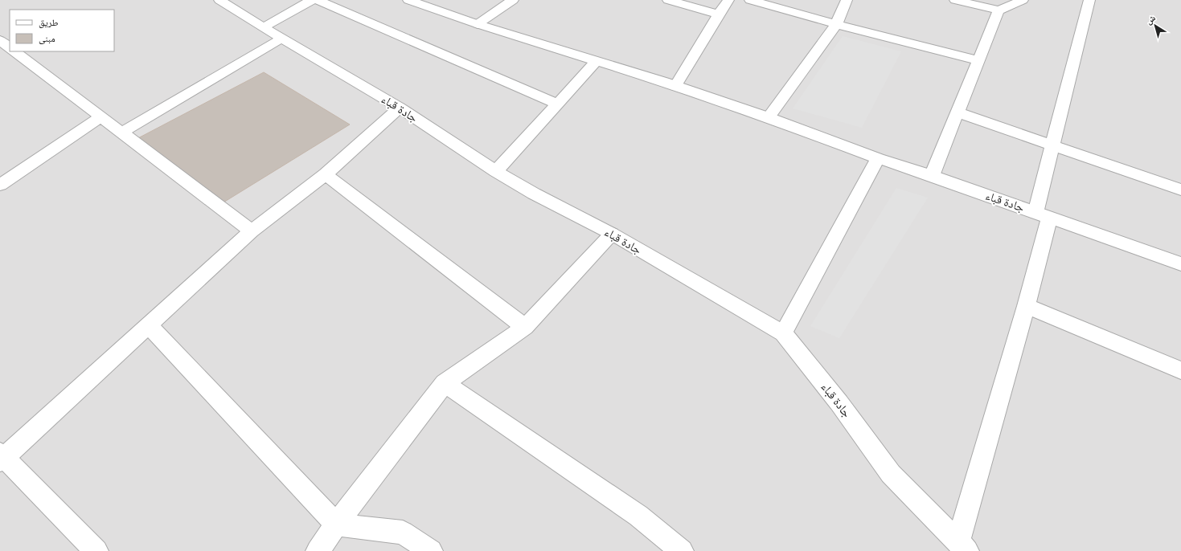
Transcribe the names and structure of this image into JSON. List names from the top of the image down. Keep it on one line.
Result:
{"streets":{"street":["جادة قباء"]},"legend":["طريق","مبنى"],"north":"top left"}
